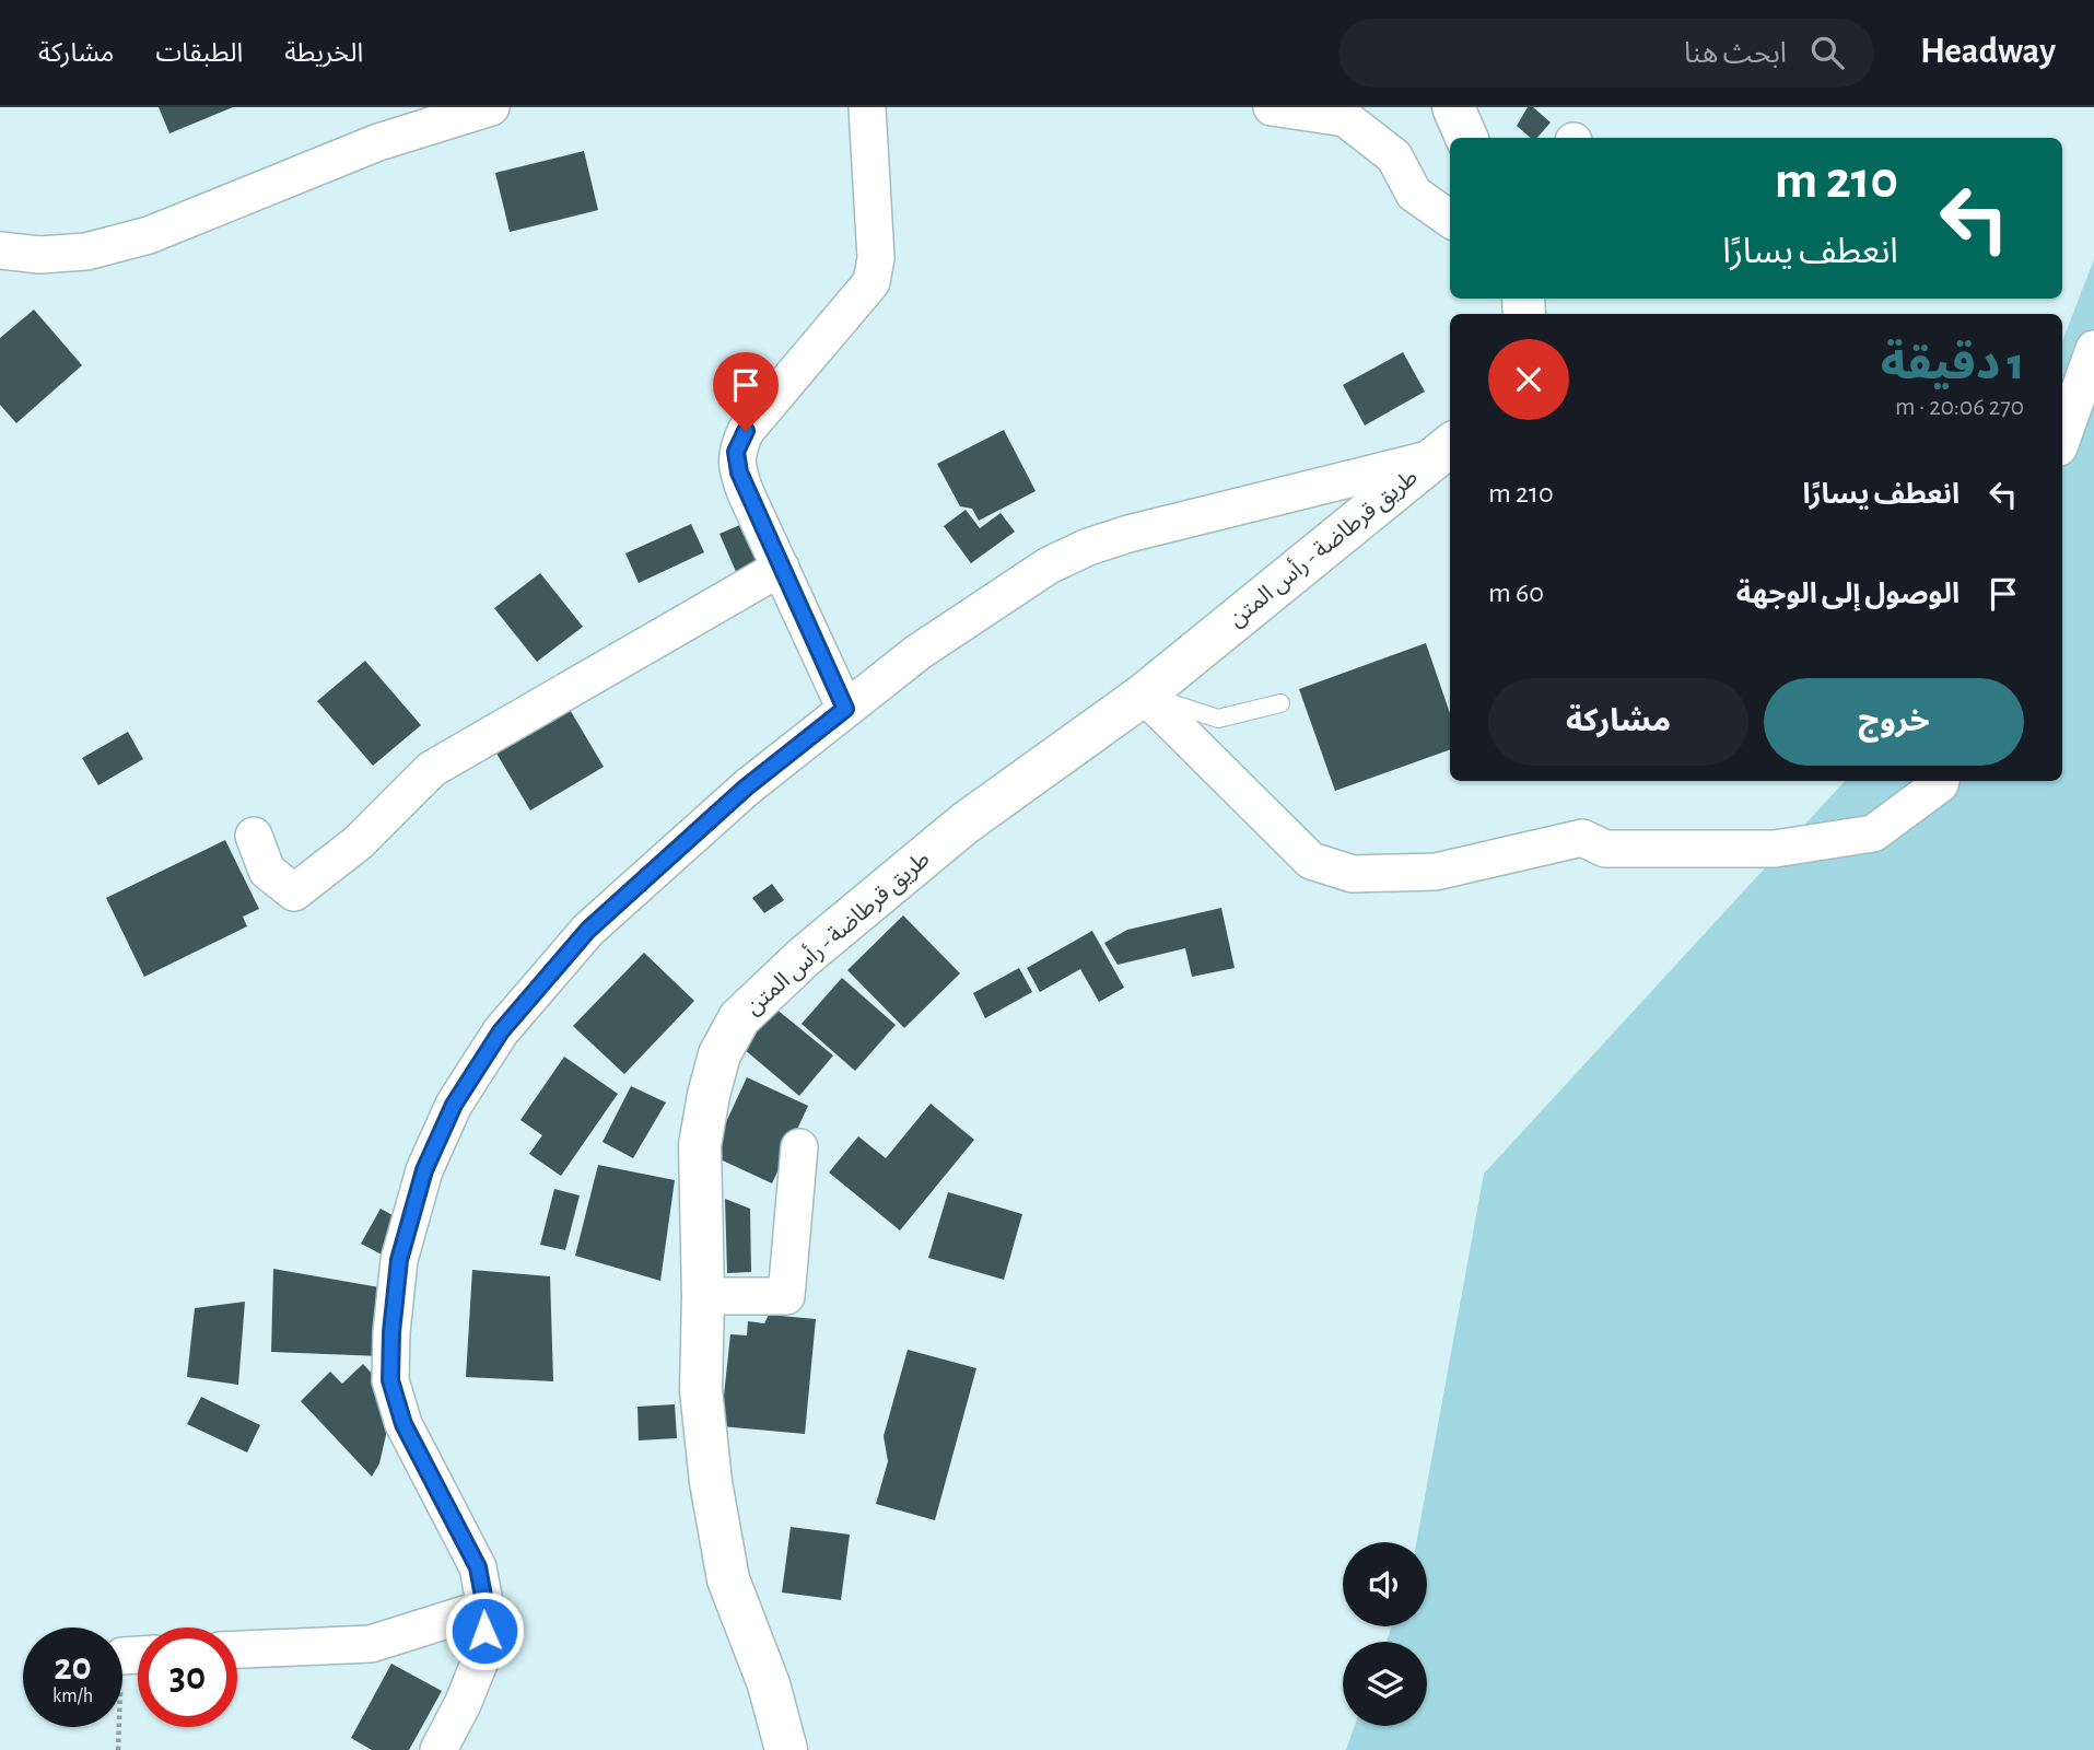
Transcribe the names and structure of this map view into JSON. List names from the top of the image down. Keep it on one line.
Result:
{"streets":{"main road":["طريق قرطاضة - رأس المتن"]},"page":{"header":"Headway","search":"ابحث هنا","nav":["الخريطة","الطبقات","مشاركة"],"turn":["210 m","انعطف يسارًا"],"heading":["1 دقيقة","270 m · 20:06"],"list":[{"name":"انعطف يسارًا","value":"210 m"},{"name":"الوصول إلى الوجهة","value":"60 m"}],"buttons":["خروج","مشاركة"],"speed":"20 km/h","limit":"30"}}
